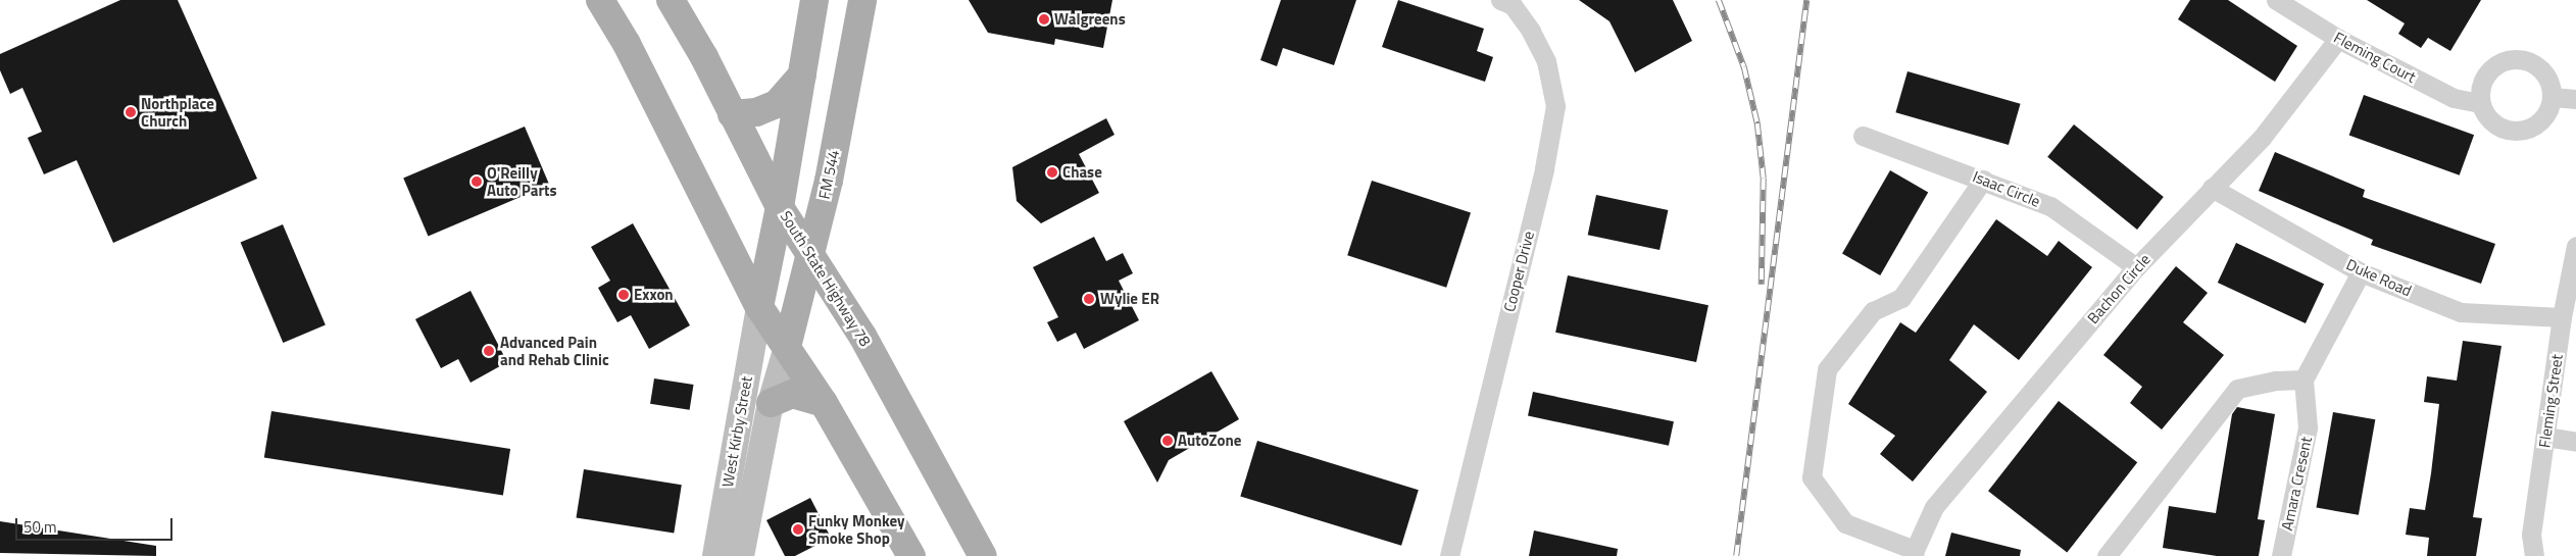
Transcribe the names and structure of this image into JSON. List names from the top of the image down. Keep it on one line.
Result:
{"streets":{"main road":["FM 544","South State Highway 78","West Kirby Street"],"street":["Fleming Court","Isaac Circle","Cooper Drive","Duke Road","Bachon Circle","Fleming Street","Amara Cresent"]},"crossings":[["Fleming Court","Bachon Circle"],["FM 544","South State Highway 78"],["FM 544","West Kirby Street"],["Isaac Circle","Bachon Circle"],["Duke Road","Bachon Circle"],["Duke Road","Fleming Street"]],"places":["Walgreens","Northplace Church","Chase","O'Reilly Auto Parts","Exxon","Wylie ER","Advanced Pain and Rehab Clinic","AutoZone","Funky Monkey Smoke Shop"],"scale_bar":"50 m"}
